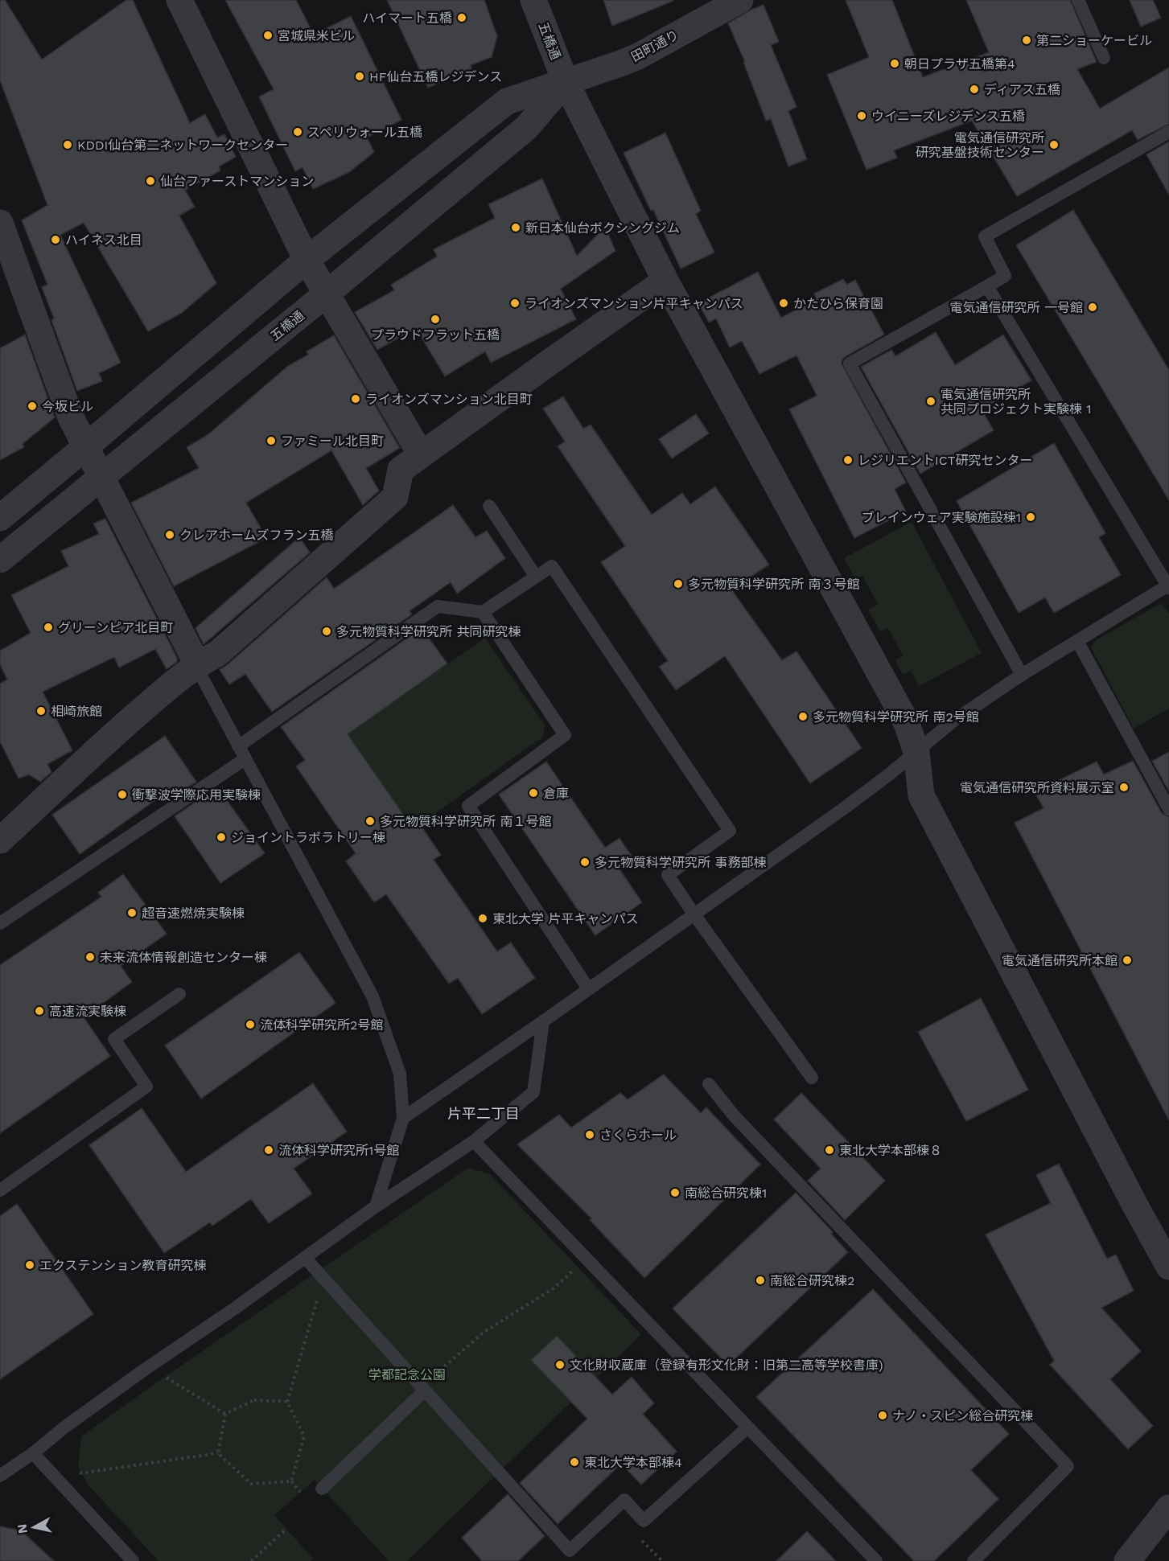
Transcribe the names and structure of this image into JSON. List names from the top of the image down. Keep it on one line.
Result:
{"streets":{"street":["五橋通","田町通り"]},"crossings":[["五橋通","田町通り"]],"districts":["片平二丁目"],"parks":["学都記念公園"],"places":["ハイマート五橋","宮城県米ビル","第二ショーケービル","朝日プラザ五橋第4","HF仙台五橋レジデンス","ディアス五橋","ウイニーズレジデンス五橋","スペリウォール五橋","KDDI仙台第二ネットワークセンター","電気通信研究所 研究基盤技術センター","仙台ファーストマンション","新日本仙台ボクシングジム","ハイネス北目","ライオンズマンション片平キャンパス","かたひら保育園","電気通信研究所 一号館","プラウドフラット五橋","ライオンズマンション北目町","電気通信研究所 共同プロジェクト実験棟 1","今坂ビル","ファミール北目町","レジリエントICT研究センター","ブレインウェア実験施設棟1","クレアホームズフラン五橋","多元物質科学研究所 南３号館","グリーンピア北目町","多元物質科学研究所 共同研究棟","相崎旅館","多元物質科学研究所 南2号館","電気通信研究所資料展示室","倉庫","衝撃波学際応用実験棟","多元物質科学研究所 南１号館","ジョイントラボラトリー棟","多元物質科学研究所 事務部棟","超音速燃焼実験棟","東北大学 片平キャンパス","未来流体情報創造センター棟","電気通信研究所本館","高速流実験棟","流体科学研究所2号館","さくらホール","流体科学研究所1号館","東北大学本部棟８","南総合研究棟1","エクステンション教育研究棟","南総合研究棟2","文化財収蔵庫（登録有形文化財：旧第二高等学校書庫)","ナノ・スピン総合研究棟","東北大学本部棟4"],"north":"left"}
